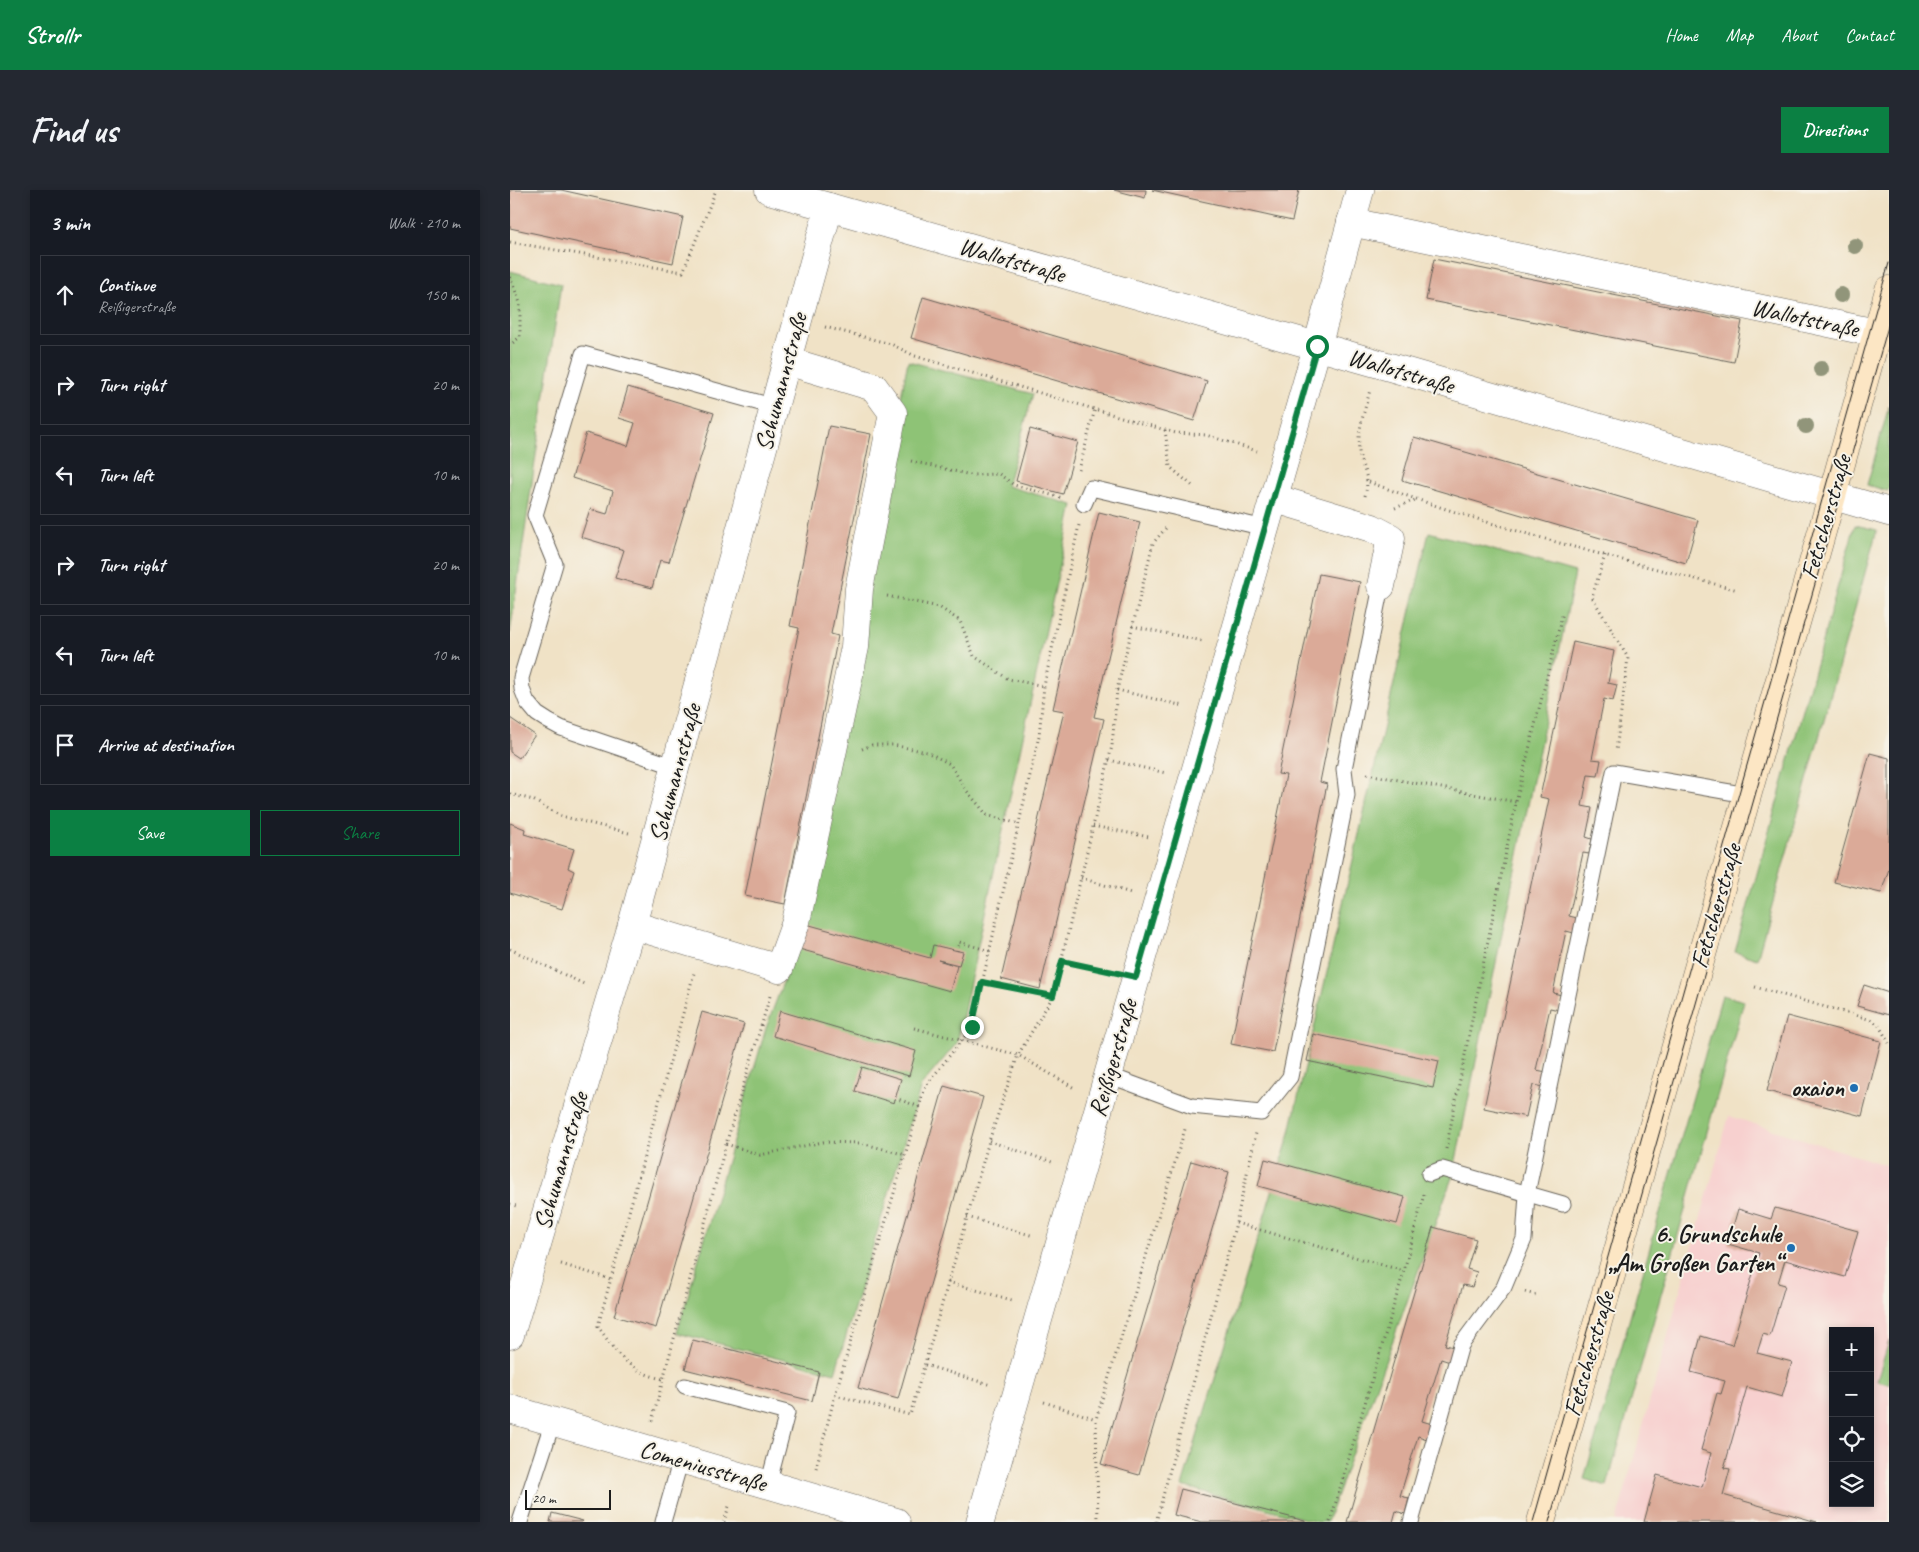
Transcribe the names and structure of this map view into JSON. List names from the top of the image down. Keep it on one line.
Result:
{"streets":{"main road":["Fetscherstraße"],"street":["Wallotstraße","Schumannstraße","Reißigerstraße","Comeniusstraße"]},"crossings":[["Wallotstraße","Schumannstraße"],["Wallotstraße","Fetscherstraße"],["Wallotstraße","Reißigerstraße"]],"places":["oxaion","6. Grundschule „Am Großen Garten“"],"scale_bar":"20 m","page":{"header":"Strollr","nav":["Home","Map","About","Contact"],"buttons":["Directions",["Save","Share"]],"title":"Find us","heading":["3 min","Walk · 210 m"],"list":[["Continue","Reißigerstraße","150 m"],["Turn right","20 m"],["Turn left","10 m"],["Turn right","20 m"],["Turn left","10 m"],"Arrive at destination"],"map_buttons":["+","−"],"scale":"20 m"}}
